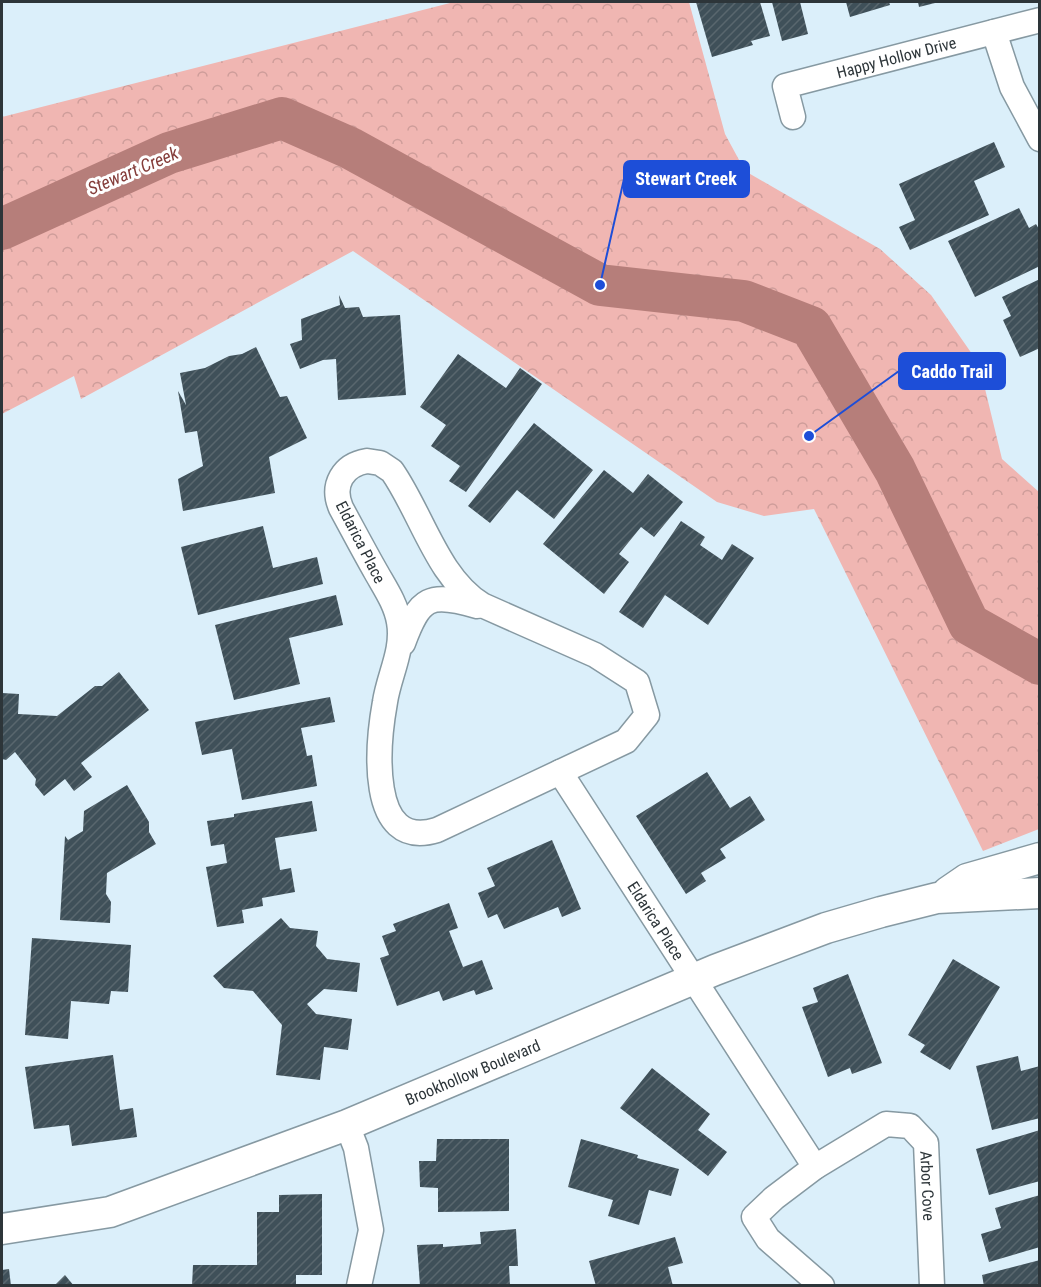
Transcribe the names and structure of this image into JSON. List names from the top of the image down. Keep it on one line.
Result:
{"streets":{"street":["Happy Hollow Drive","Eldarica Place","Brookhollow Boulevard","Arbor Cove"]},"crossings":[["Eldarica Place","Brookhollow Boulevard"]],"water":["Stewart Creek"],"places":["Stewart Creek","Caddo Trail"]}
